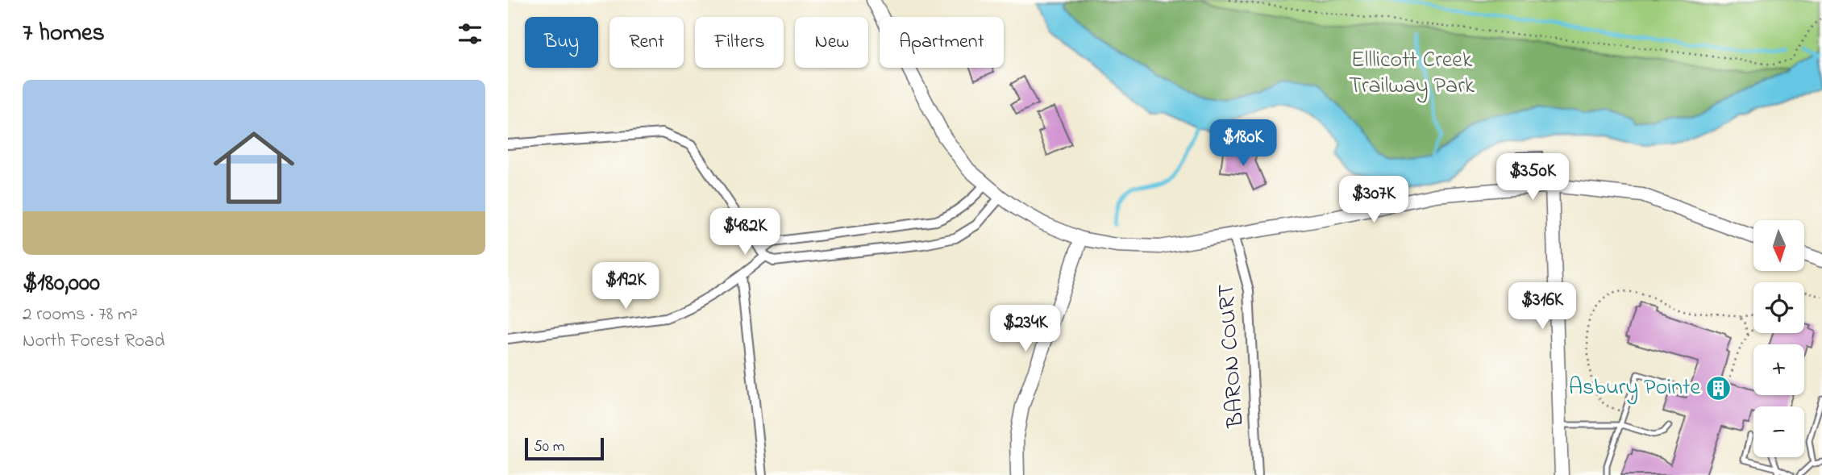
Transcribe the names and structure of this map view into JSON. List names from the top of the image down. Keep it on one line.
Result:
{"streets":{"street":["BARON COURT"]},"parks":["Elllicott Creek Trailway Park"],"places":{"building":["Asbury Pointe"]},"scale_bar":"50 m","north":"bottom","page":{"heading":"7 homes","chip":["Buy","Rent","Filters","New","Apartment"],"list":[{"name":"$180,000","note":"2 rooms · 78 m² · North Forest Road"}],"price":["$180K","$350K","$307K","$482K","$192K","$316K","$234K"],"map_buttons":["+","−"],"scale":"50 m"}}
